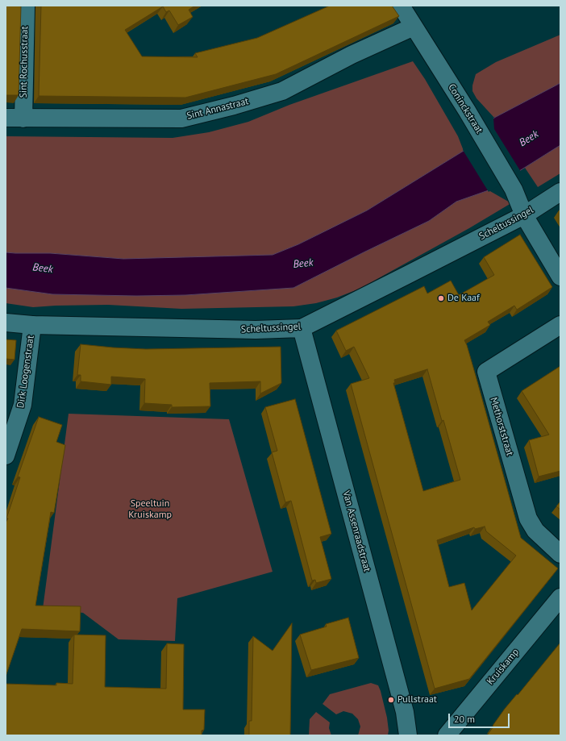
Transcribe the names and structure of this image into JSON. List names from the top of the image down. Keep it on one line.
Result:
{"streets":{"street":["Sint Rochusstraat","Sint Annastraat","Coninckstraat","Scheltussingel","Dirk Loogenstraat","Methorststraat","Van Assenraadstraat","Kruiskamp"]},"crossings":[["Sint Rochusstraat","Sint Annastraat"],["Sint Annastraat","Coninckstraat"],["Coninckstraat","Scheltussingel"],["Scheltussingel","Dirk Loogenstraat"],["Scheltussingel","Van Assenraadstraat"]],"water":["Beek"],"parks":["Speeltuin Kruiskamp"],"places":["De Kaaf","Pullstraat"],"scale_bar":"20 m"}
